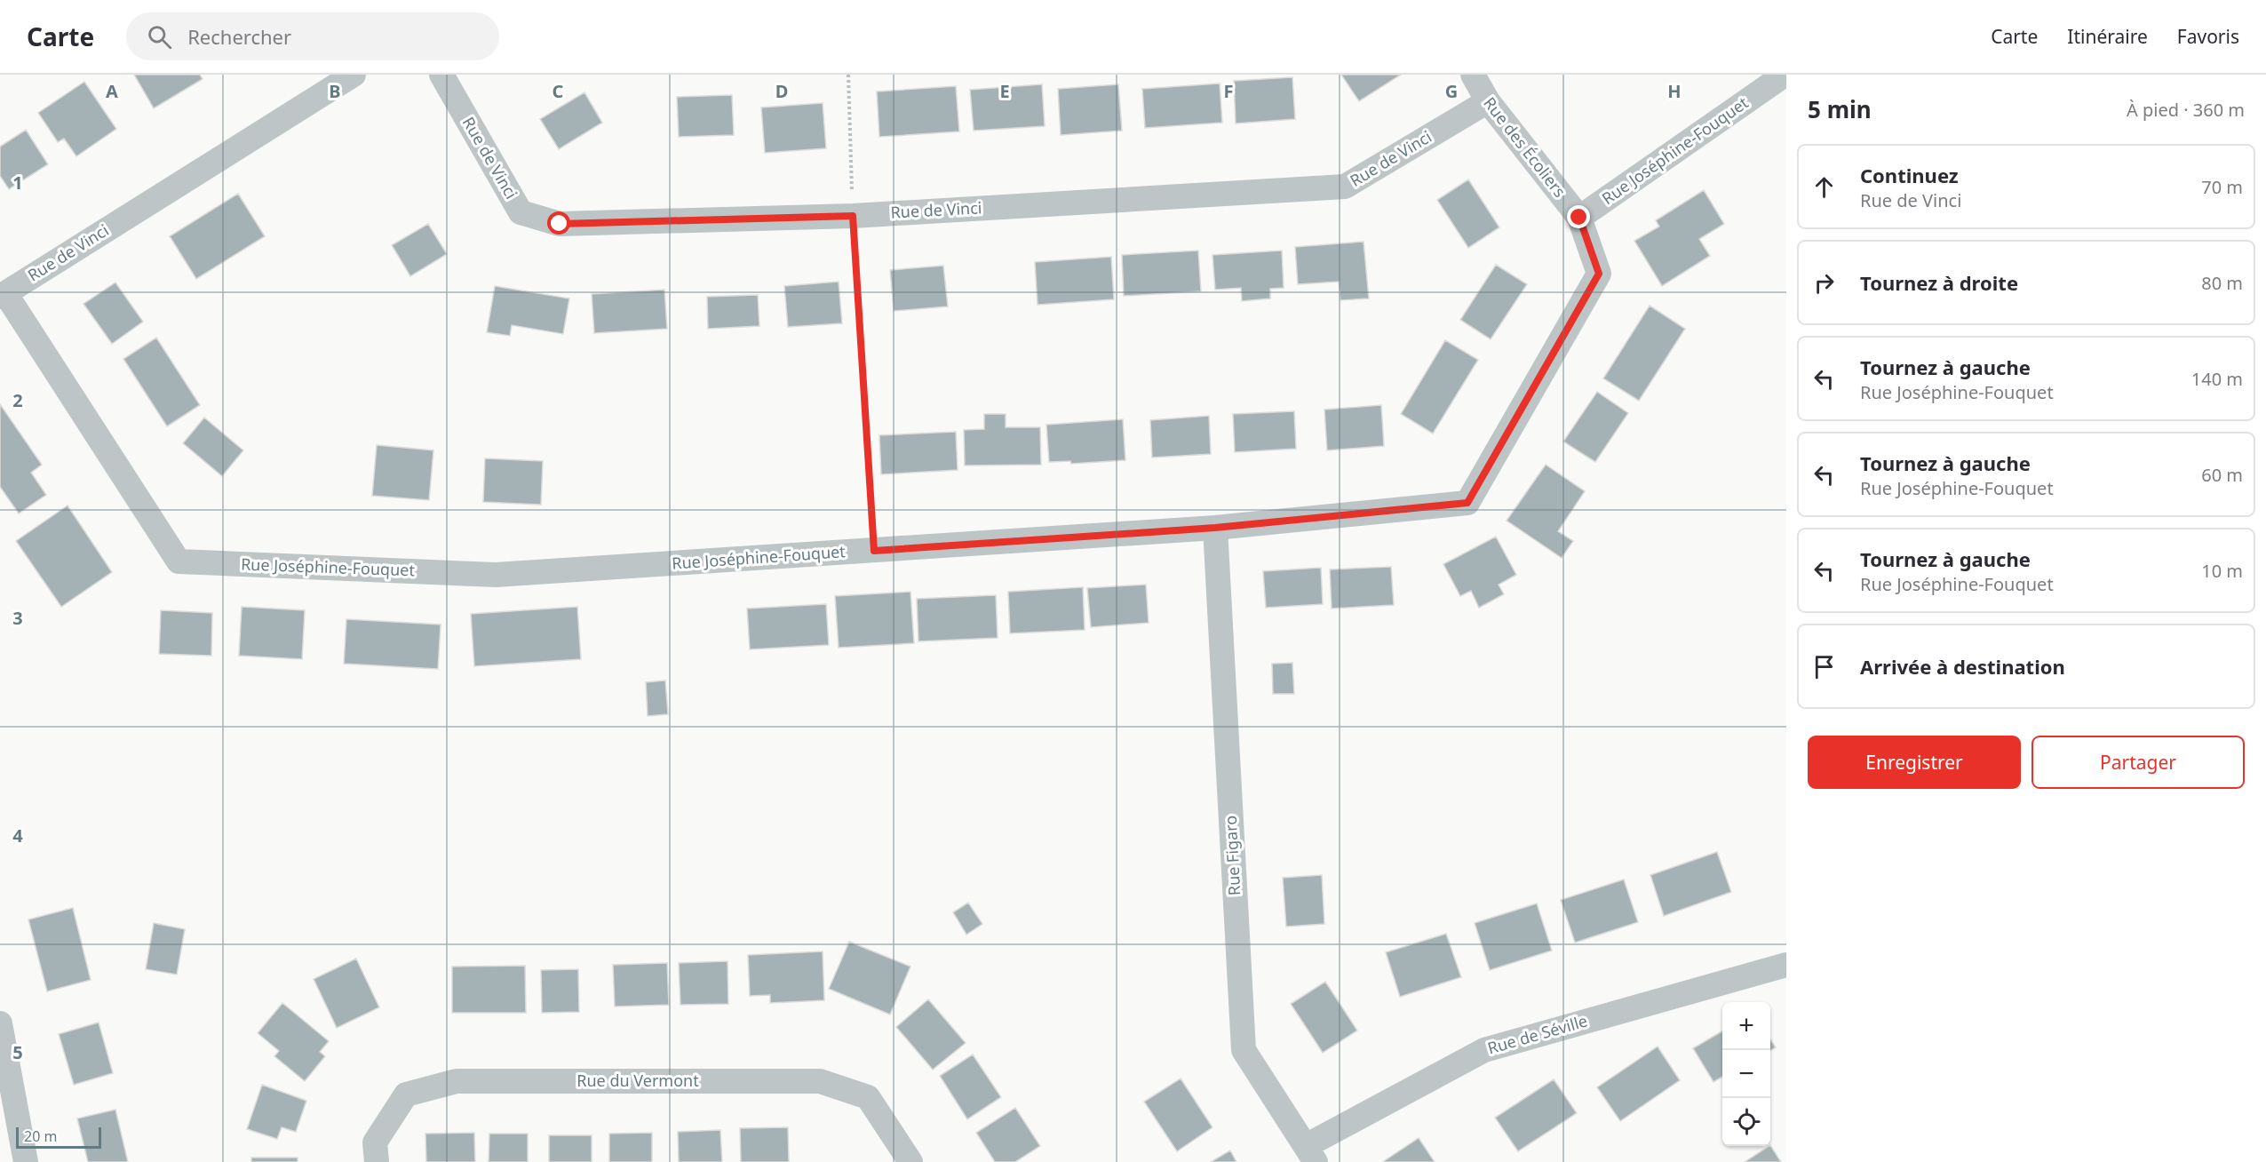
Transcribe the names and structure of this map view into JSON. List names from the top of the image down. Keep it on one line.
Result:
{"streets":{"street":["Rue des Écoliers","Rue Joséphine-Fouquet","Rue de Vinci","Rue Figaro","Rue de Séville","Rue du Vermont"]},"crossings":[["Rue des Écoliers","Rue Joséphine-Fouquet"],["Rue des Écoliers","Rue de Vinci"],["Rue Joséphine-Fouquet","Rue de Vinci"],["Rue Joséphine-Fouquet","Rue Figaro"],["Rue Figaro","Rue de Séville"]],"scale_bar":"20 m","page":{"header":"Carte","search":"Rechercher","nav":["Carte","Itinéraire","Favoris"],"heading":["5 min","À pied · 360 m"],"list":[["Continuez","Rue de Vinci","70 m"],["Tournez à droite","80 m"],["Tournez à gauche","Rue Joséphine-Fouquet","140 m"],["Tournez à gauche","Rue Joséphine-Fouquet","60 m"],["Tournez à gauche","Rue Joséphine-Fouquet","10 m"],"Arrivée à destination"],"buttons":["Enregistrer","Partager"],"map_buttons":["+","−"],"scale":"20 m"},"grid":{"columns":["A","B","C","D","E","F","G","H"],"rows":["1","2","3","4","5"]}}
